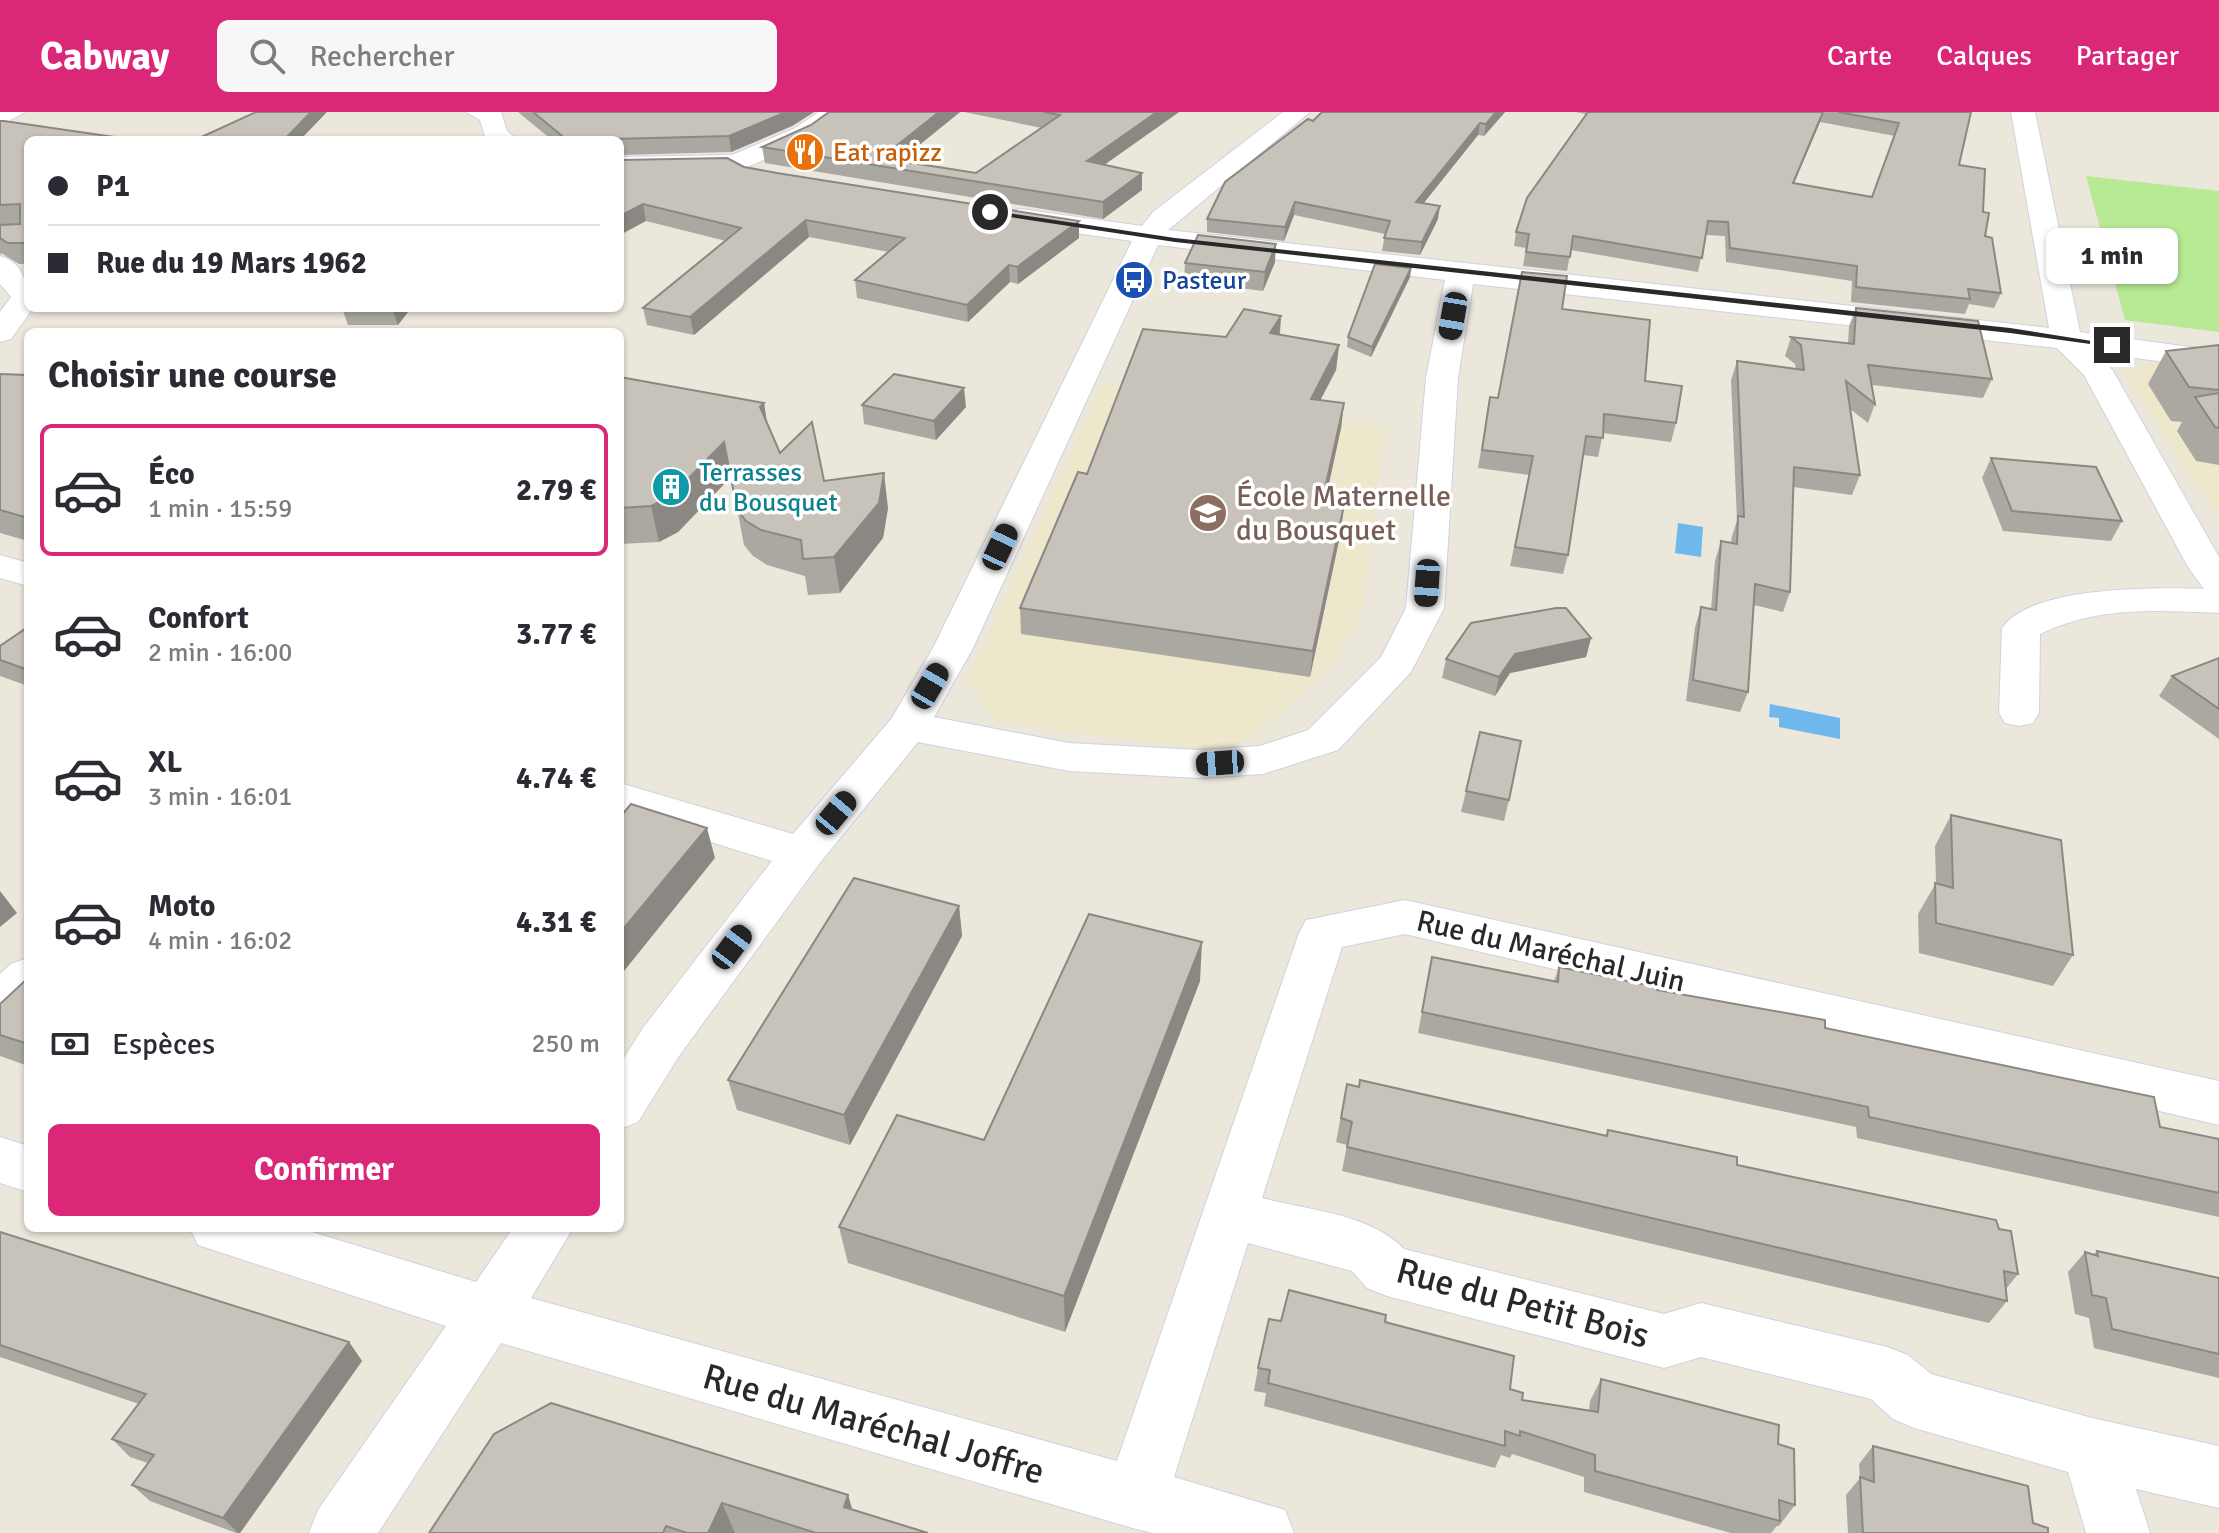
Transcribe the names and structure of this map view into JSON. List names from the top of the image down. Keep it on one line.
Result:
{"streets":{"street":["Rue du Maréchal Juin","Rue du Petit Bois","Rue du Maréchal Joffre"]},"crossings":[["Rue du Maréchal Juin","Rue du Petit Bois"],["Rue du Maréchal Juin","Rue du Maréchal Joffre"]],"places":{"restaurant":["Eat rapizz"],"bus stop":["Pasteur"],"building":["Terrasses du Bousquet"],"school or university":["École Maternelle du Bousquet"]},"page":{"header":"Cabway","search":"Rechercher","nav":["Carte","Calques","Partager"],"banner":["P1","Rue du 19 Mars 1962"],"bubble":"1 min","heading":"Choisir une course","list":[{"name":"Éco","note":"1 min · 15:59","value":"2.79 €"},{"name":"Confort","note":"2 min · 16:00","value":"3.77 €"},{"name":"XL","note":"3 min · 16:01","value":"4.74 €"},{"name":"Moto","note":"4 min · 16:02","value":"4.31 €"}],"pay":["Espèces","250 m"],"buttons":"Confirmer"}}
